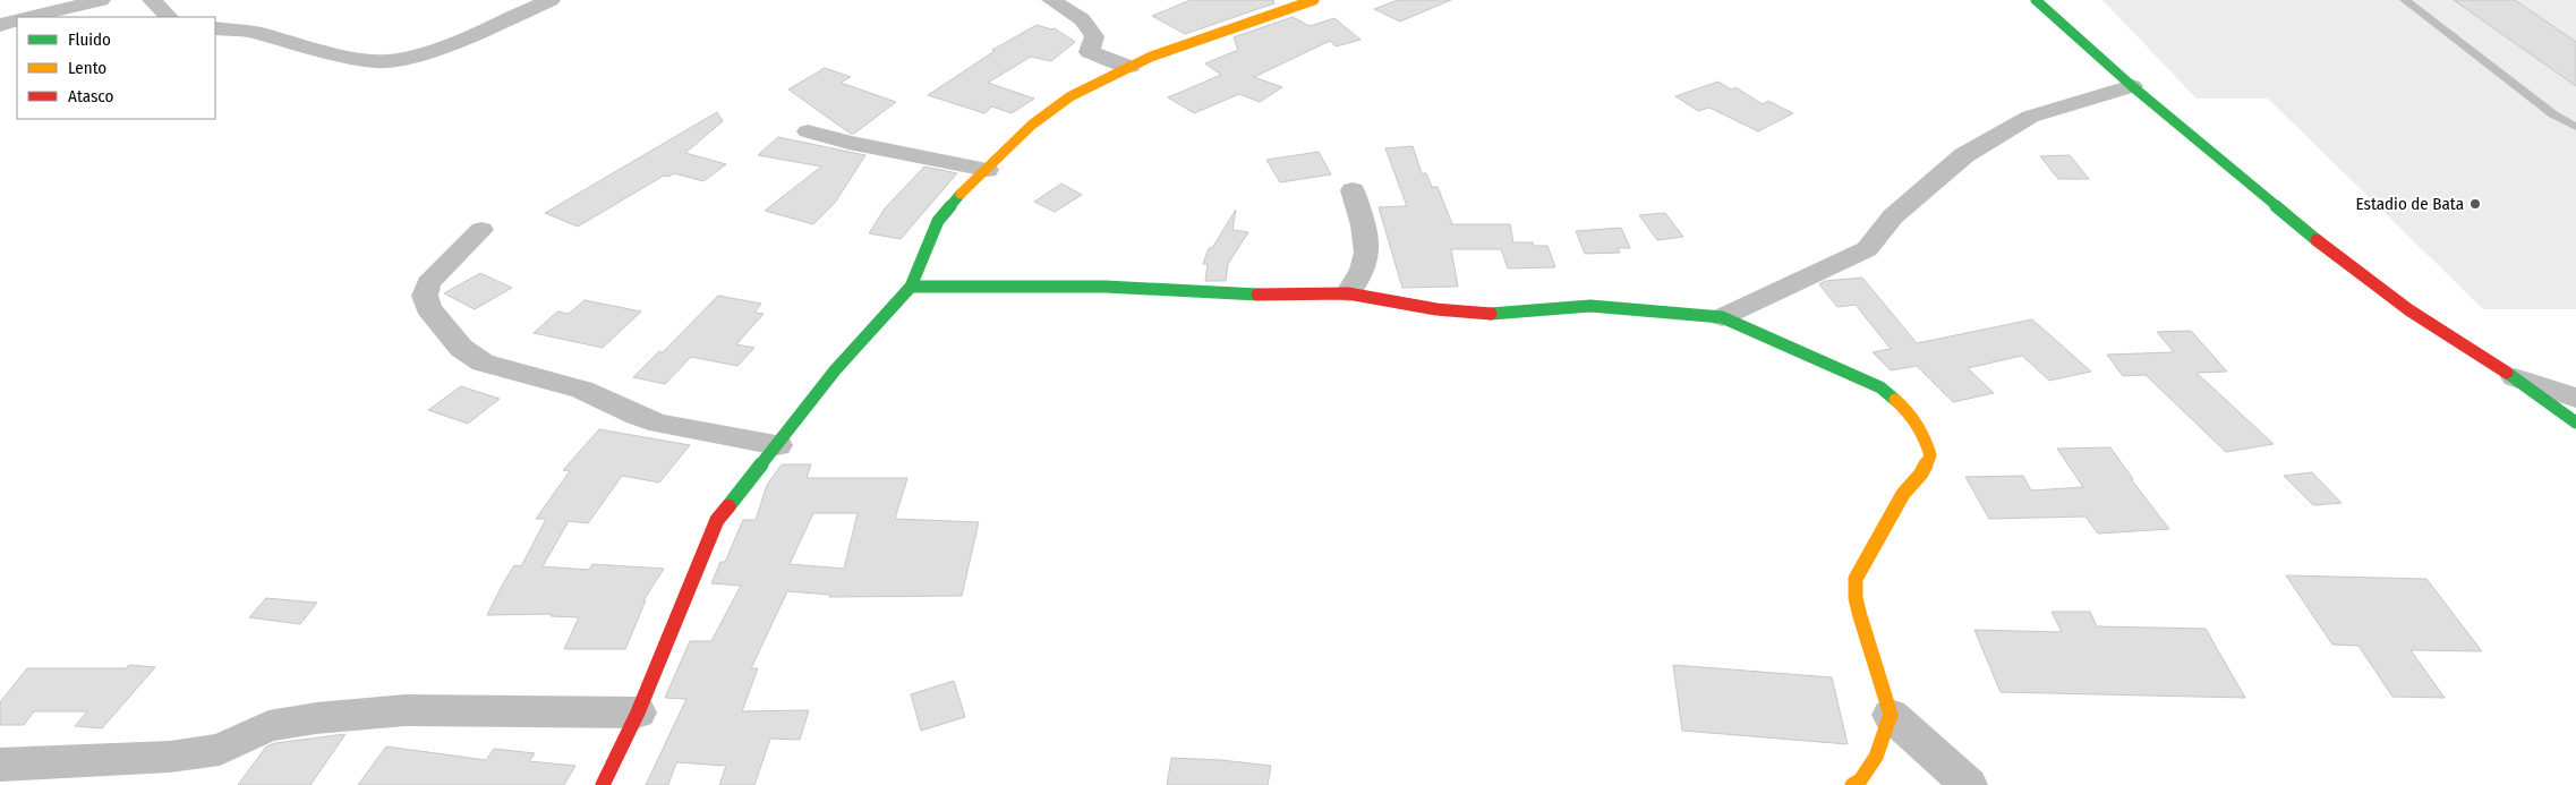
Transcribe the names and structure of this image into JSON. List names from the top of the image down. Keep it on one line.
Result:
{"places":["Estadio de Bata"],"legend":["Fluido","Lento","Atasco"]}
